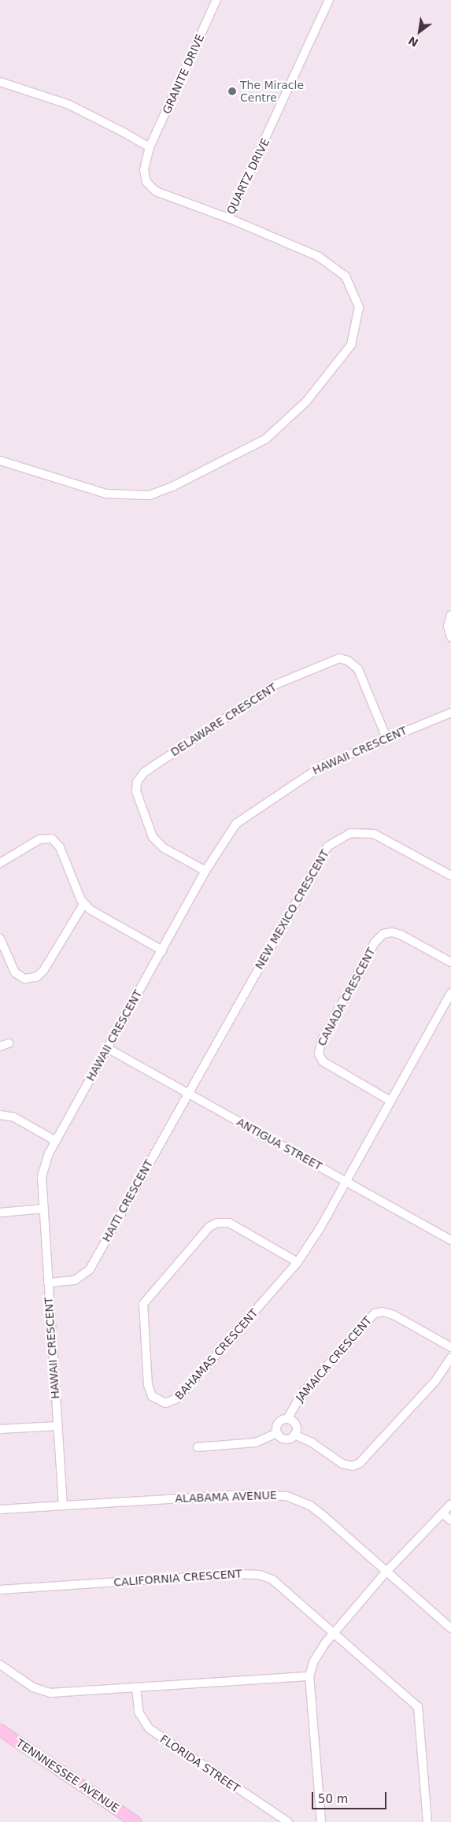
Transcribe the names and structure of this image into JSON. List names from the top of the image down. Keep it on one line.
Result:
{"streets":{"street":["GRANITE DRIVE","QUARTZ DRIVE","DELAWARE CRESCENT","HAWAII CRESCENT","NEW MEXICO CRESCENT","CANADA CRESCENT","ANTIGUA STREET","HAITI CRESCENT","BAHAMAS CRESCENT","JAMAICA CRESCENT","ALABAMA AVENUE","CALIFORNIA CRESCENT","FLORIDA STREET","TENNNESSEE AVENUE"]},"crossings":[["GRANITE DRIVE","QUARTZ DRIVE"],["DELAWARE CRESCENT","HAWAII CRESCENT"],["HAWAII CRESCENT","ANTIGUA STREET"],["HAWAII CRESCENT","HAITI CRESCENT"],["HAWAII CRESCENT","ALABAMA AVENUE"],["NEW MEXICO CRESCENT","ANTIGUA STREET"],["NEW MEXICO CRESCENT","HAITI CRESCENT"],["ANTIGUA STREET","HAITI CRESCENT"],["ANTIGUA STREET","BAHAMAS CRESCENT"]],"places":["The Miracle Centre"],"scale_bar":"50 m","north":"bottom left"}
